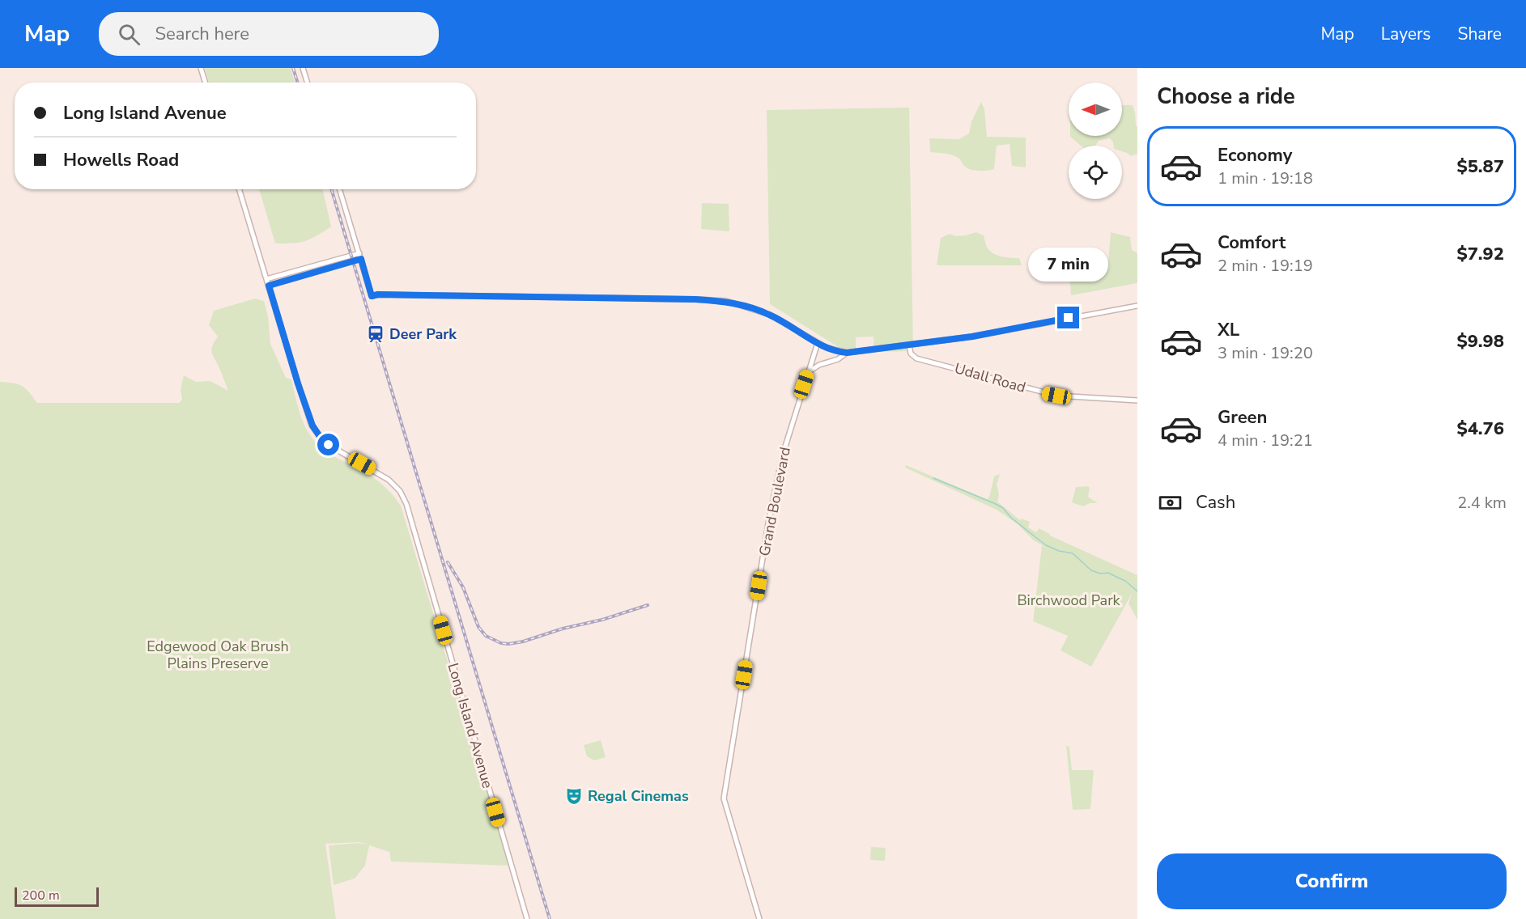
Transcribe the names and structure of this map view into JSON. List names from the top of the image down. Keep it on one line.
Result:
{"streets":{"street":["Udall Road","Grand Boulevard","Long Island Avenue"]},"parks":["Birchwood Park","Edgewood Oak Brush Plains Preserve"],"places":{"station":["Deer Park"],"theatre":["Regal Cinemas"]},"scale_bar":"200 m","north":"left","page":{"header":"Map","search":"Search here","nav":["Map","Layers","Share"],"heading":"Choose a ride","banner":["Long Island Avenue","Howells Road"],"list":[{"name":"Economy","note":"1 min · 19:18","value":"$5.87"},{"name":"Comfort","note":"2 min · 19:19","value":"$7.92"},{"name":"XL","note":"3 min · 19:20","value":"$9.98"},{"name":"Green","note":"4 min · 19:21","value":"$4.76"}],"bubble":"7 min","pay":["Cash","2.4 km"],"buttons":"Confirm","scale":"200 m"}}
